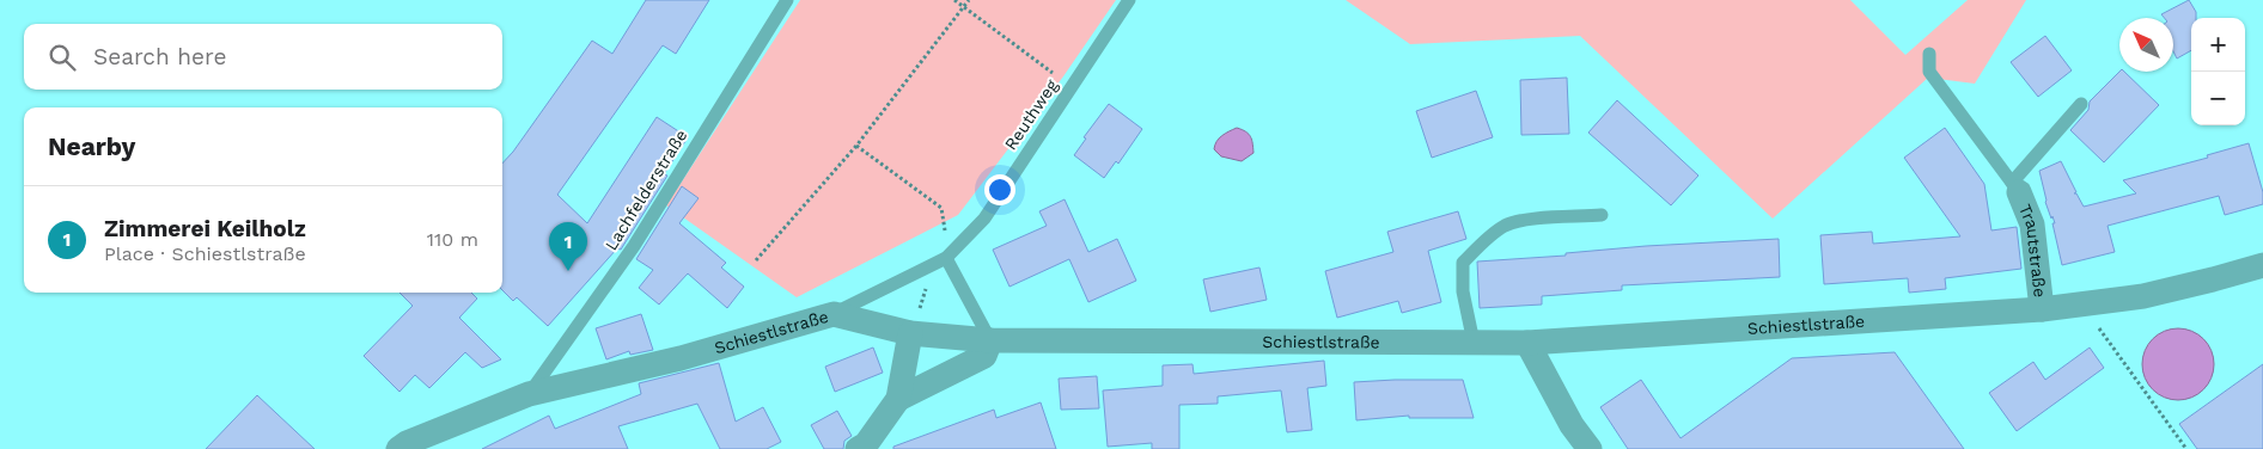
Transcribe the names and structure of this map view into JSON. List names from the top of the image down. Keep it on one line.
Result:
{"streets":{"street":["Trautstraße","Schiestlstraße"],"lane":["Reuthweg","Lachfelderstraße"]},"crossings":[["Reuthweg","Schiestlstraße"],["Lachfelderstraße","Schiestlstraße"],["Trautstraße","Schiestlstraße"]],"north":"top left","page":{"map_buttons":["+","−"],"search":"Search here","heading":"Nearby","list":[{"mark":"1","name":"Zimmerei Keilholz","note":"Place · Schiestlstraße","value":"110 m"}],"pins":"1"}}
